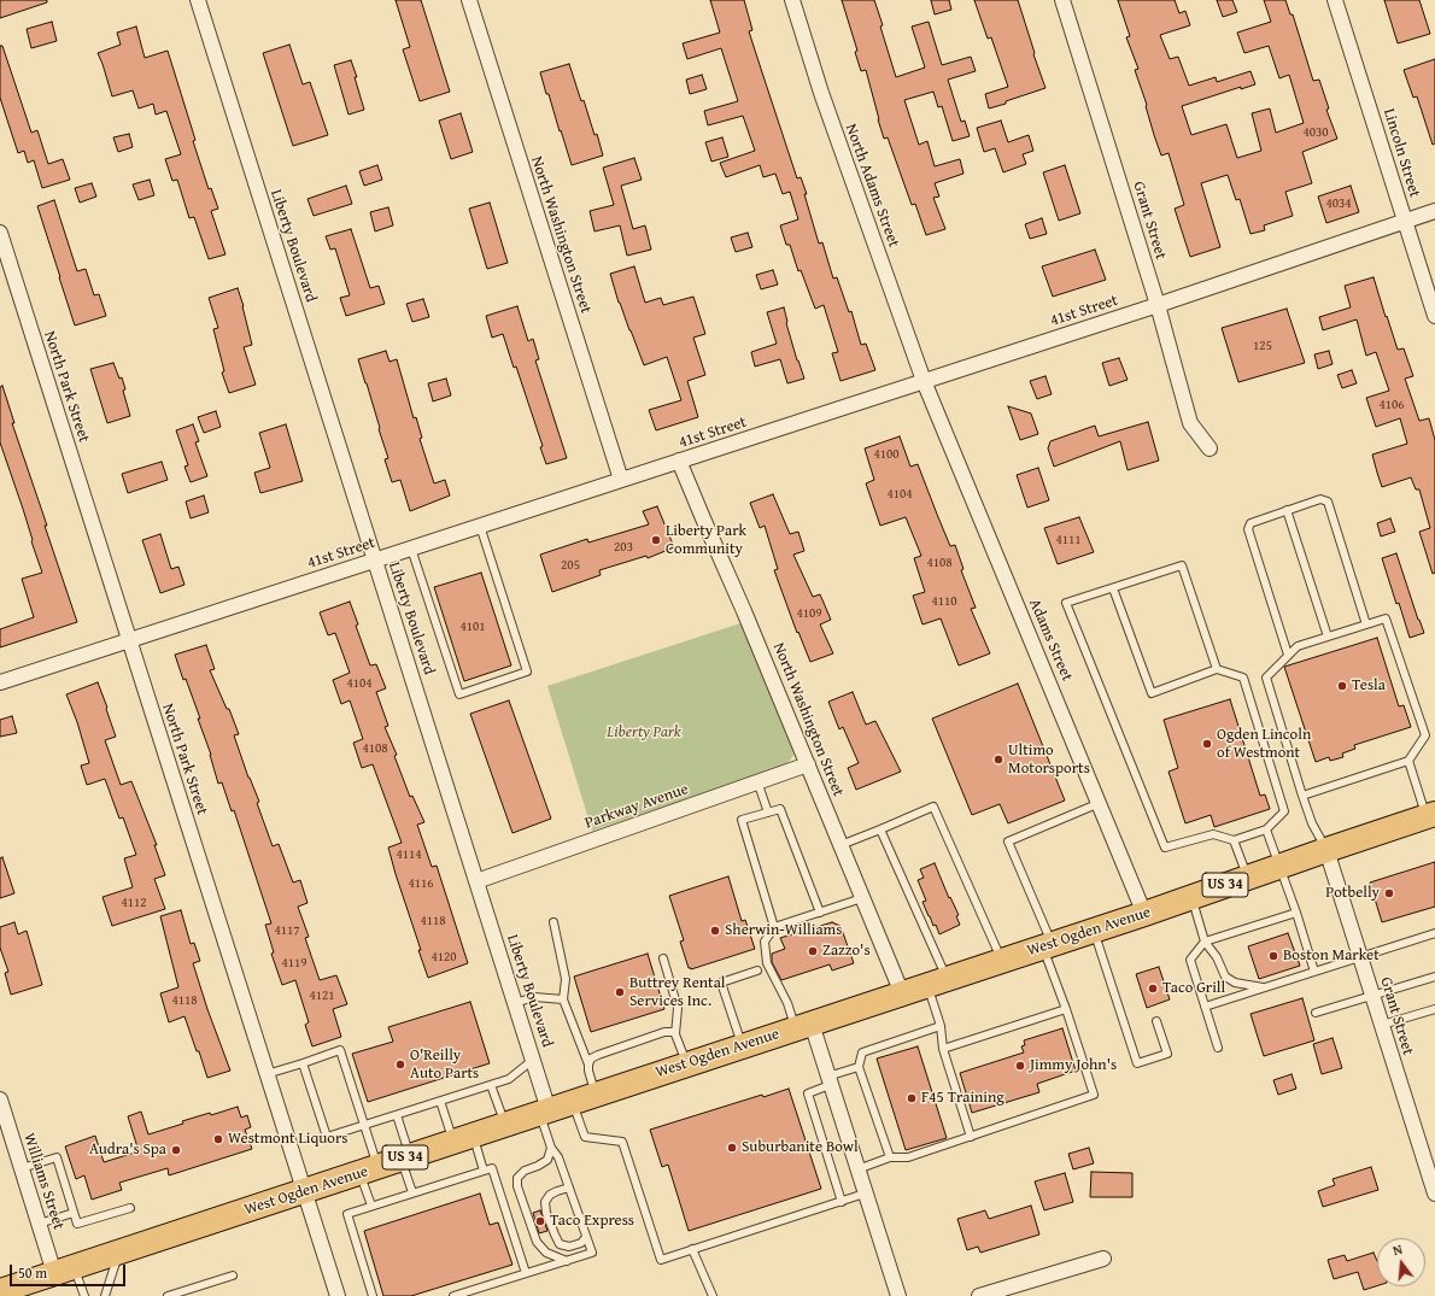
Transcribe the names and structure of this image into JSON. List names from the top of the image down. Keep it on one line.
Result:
{"streets":{"main road":["US 34","West Ogden Avenue"],"street":["Lincoln Street","North Adams Street","Grant Street","North Washington Street","Liberty Boulevard","41st Street","North Park Street","Adams Street","Parkway Avenue","Williams Street"]},"crossings":[["Lincoln Street","41st Street"],["North Adams Street","41st Street"],["North Adams Street","Adams Street"],["Grant Street","41st Street"],["Grant Street","West Ogden Avenue"],["North Washington Street","41st Street"],["North Washington Street","Parkway Avenue"],["North Washington Street","West Ogden Avenue"],["Liberty Boulevard","41st Street"],["Liberty Boulevard","Parkway Avenue"],["Liberty Boulevard","West Ogden Avenue"],["41st Street","North Park Street"],["41st Street","Adams Street"],["North Park Street","West Ogden Avenue"],["Adams Street","West Ogden Avenue"],["West Ogden Avenue","Williams Street"]],"parks":["Liberty Park"],"places":["Liberty Park Community","Tesla","Ogden Lincoln of Westmont","Ultimo Motorsports","Potbelly","Sherwin-Williams","Zazzo's","Boston Market","Taco Grill","Buttrey Rental Services Inc.","O'Reilly Auto Parts","Jimmy John's","F45 Training","Westmont Liquors","Suburbanite Bowl","Audra's Spa","Taco Express"],"house_numbers":["4030","4034","125","4106","4100","4104","4111","203","4108","205","4110","4109","4101","4104","4108","4114","4116","4112","4118","4117","4120","4119","4121","4118"],"scale_bar":"50 m","north":"top"}
